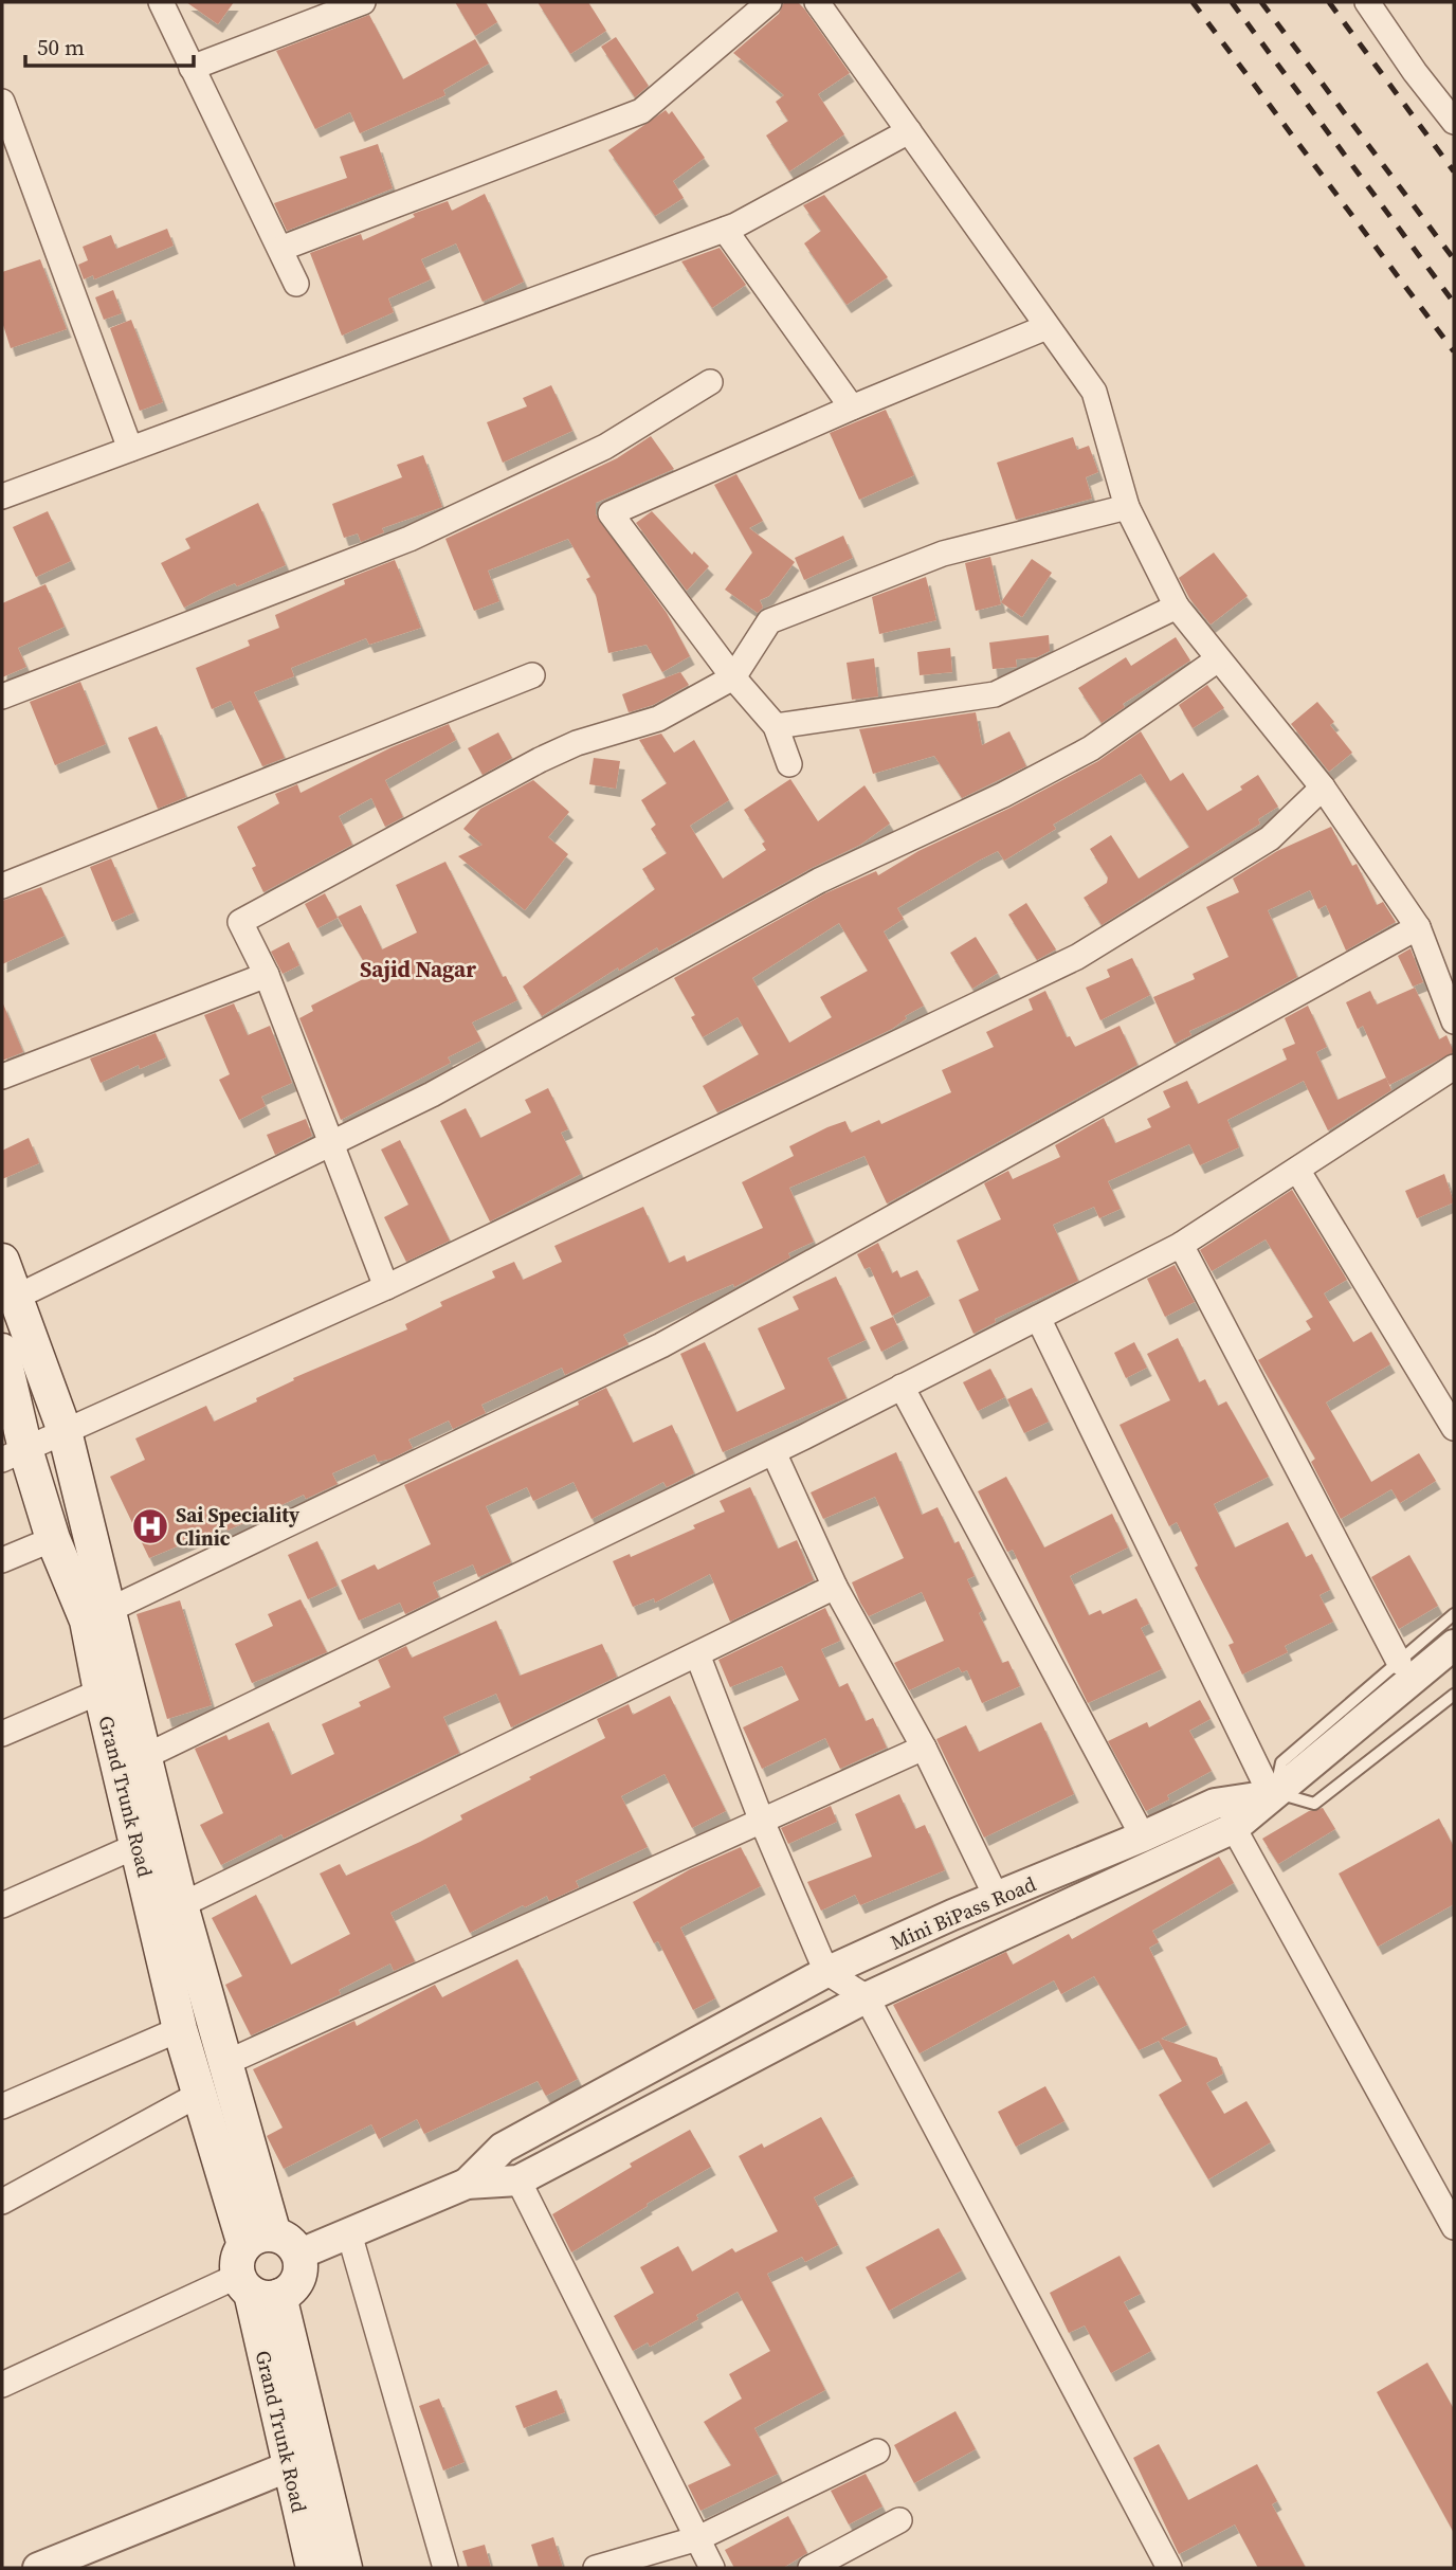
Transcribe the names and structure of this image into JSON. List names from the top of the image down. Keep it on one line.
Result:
{"streets":{"main road":["Grand Trunk Road"],"street":["Mini BiPass Road"]},"districts":["Sajid Nagar"],"places":{"hospital":["Sai Speciality Clinic"]},"scale_bar":"50 m"}
